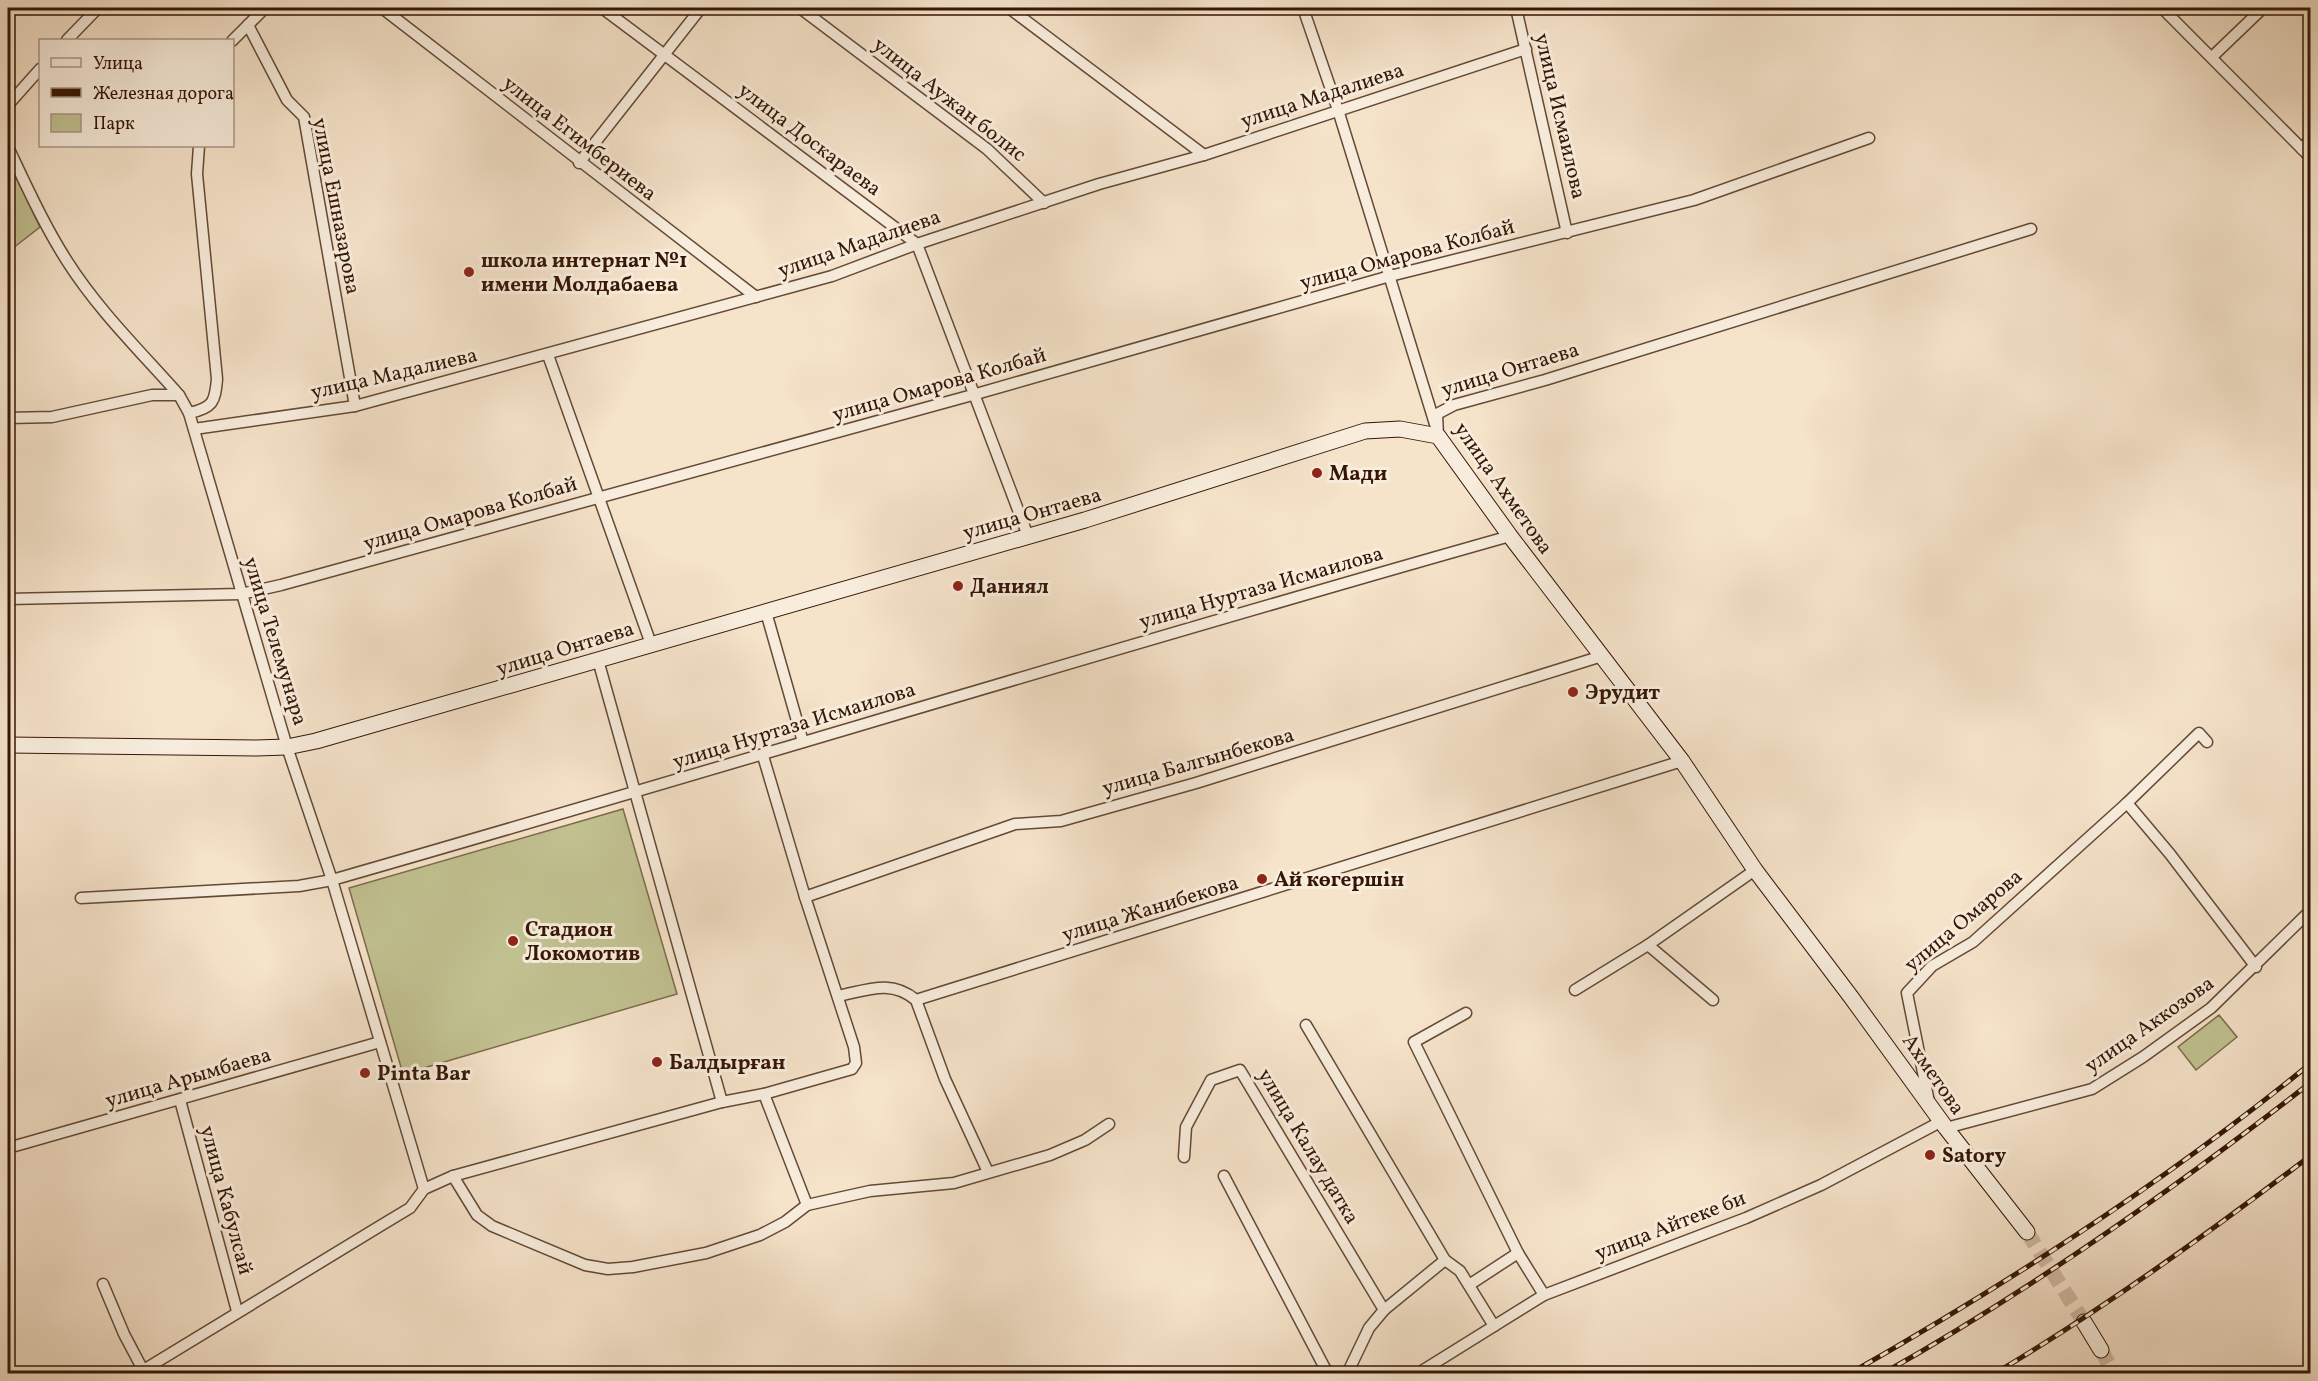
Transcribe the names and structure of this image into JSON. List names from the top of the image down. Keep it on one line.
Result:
{"streets":{"main road":["улица Онтаева","улица Ахметова","Ахметова"],"street":["улица Мадалиева","улица Аужан болис","улица Исмаилова","улица Егимбериева","улица Доскараева","улица Ешназарова","улица Омарова Колбай","улица Нуртаза Исмаилова","улица Телемунара","улица Балгынбекова","улица Жанибекова","улица Омарова","улица Аккозова","улица Арымбаева","улица Калау датка","улица Кабулсай","улица Айтеке би"]},"crossings":[["улица Мадалиева","улица Аужан болис"],["улица Мадалиева","улица Исмаилова"],["улица Мадалиева","улица Егимбериева"],["улица Мадалиева","улица Доскараева"],["улица Мадалиева","улица Ешназарова"],["улица Мадалиева","улица Ахметова"],["улица Мадалиева","улица Телемунара"],["улица Исмаилова","улица Омарова Колбай"],["улица Омарова Колбай","улица Ахметова"],["улица Омарова Колбай","улица Телемунара"],["улица Онтаева","улица Ахметова"],["улица Онтаева","улица Телемунара"],["улица Ахметова","улица Нуртаза Исмаилова"],["улица Ахметова","улица Балгынбекова"],["улица Ахметова","улица Жанибекова"],["улица Ахметова","Ахметова"],["улица Нуртаза Исмаилова","улица Телемунара"],["улица Телемунара","улица Арымбаева"],["улица Омарова","Ахметова"],["улица Аккозова","Ахметова"],["улица Аккозова","улица Айтеке би"],["Ахметова","улица Айтеке би"],["улица Арымбаева","улица Кабулсай"]],"places":["школа интернат №1 имени Молдабаева","Мади","Даниял","Эрудит","Ай көгершін","Стадион Локомотив","Балдырған","Pinta Bar","Satory"],"legend":["Улица","Железная дорога","Парк"]}
